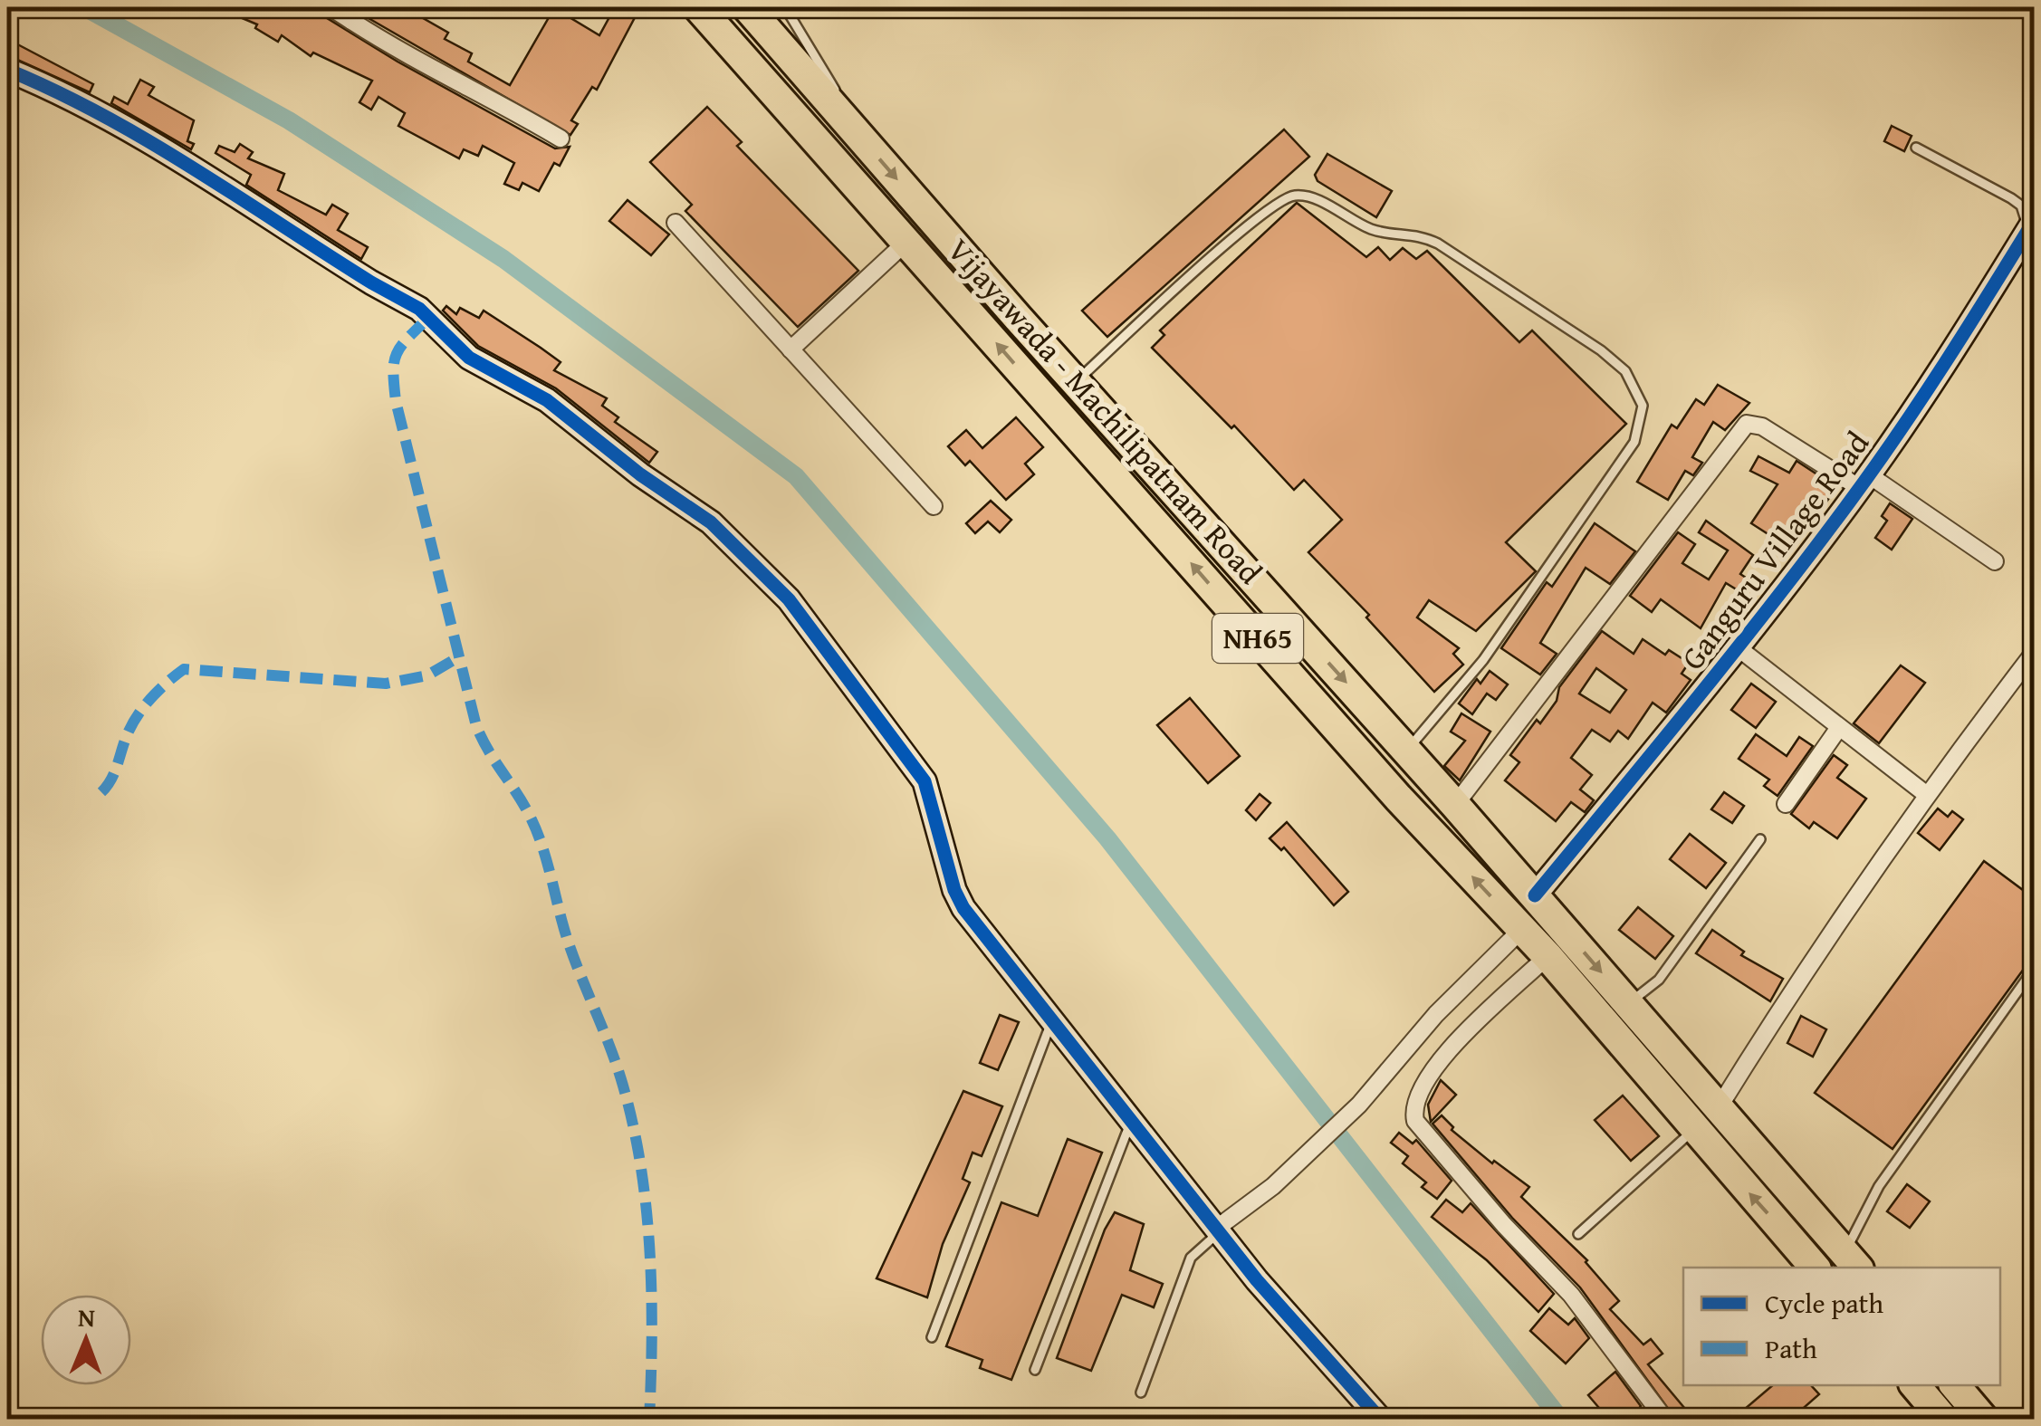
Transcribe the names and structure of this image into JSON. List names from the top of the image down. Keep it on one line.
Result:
{"streets":{"highway":["Vijayawada - Machilipatnam Road","NH65"],"street":["Ganguru Village Road"]},"crossings":[["Vijayawada - Machilipatnam Road","Ganguru Village Road"]],"legend":["Cycle path","Path"],"north":"top"}
